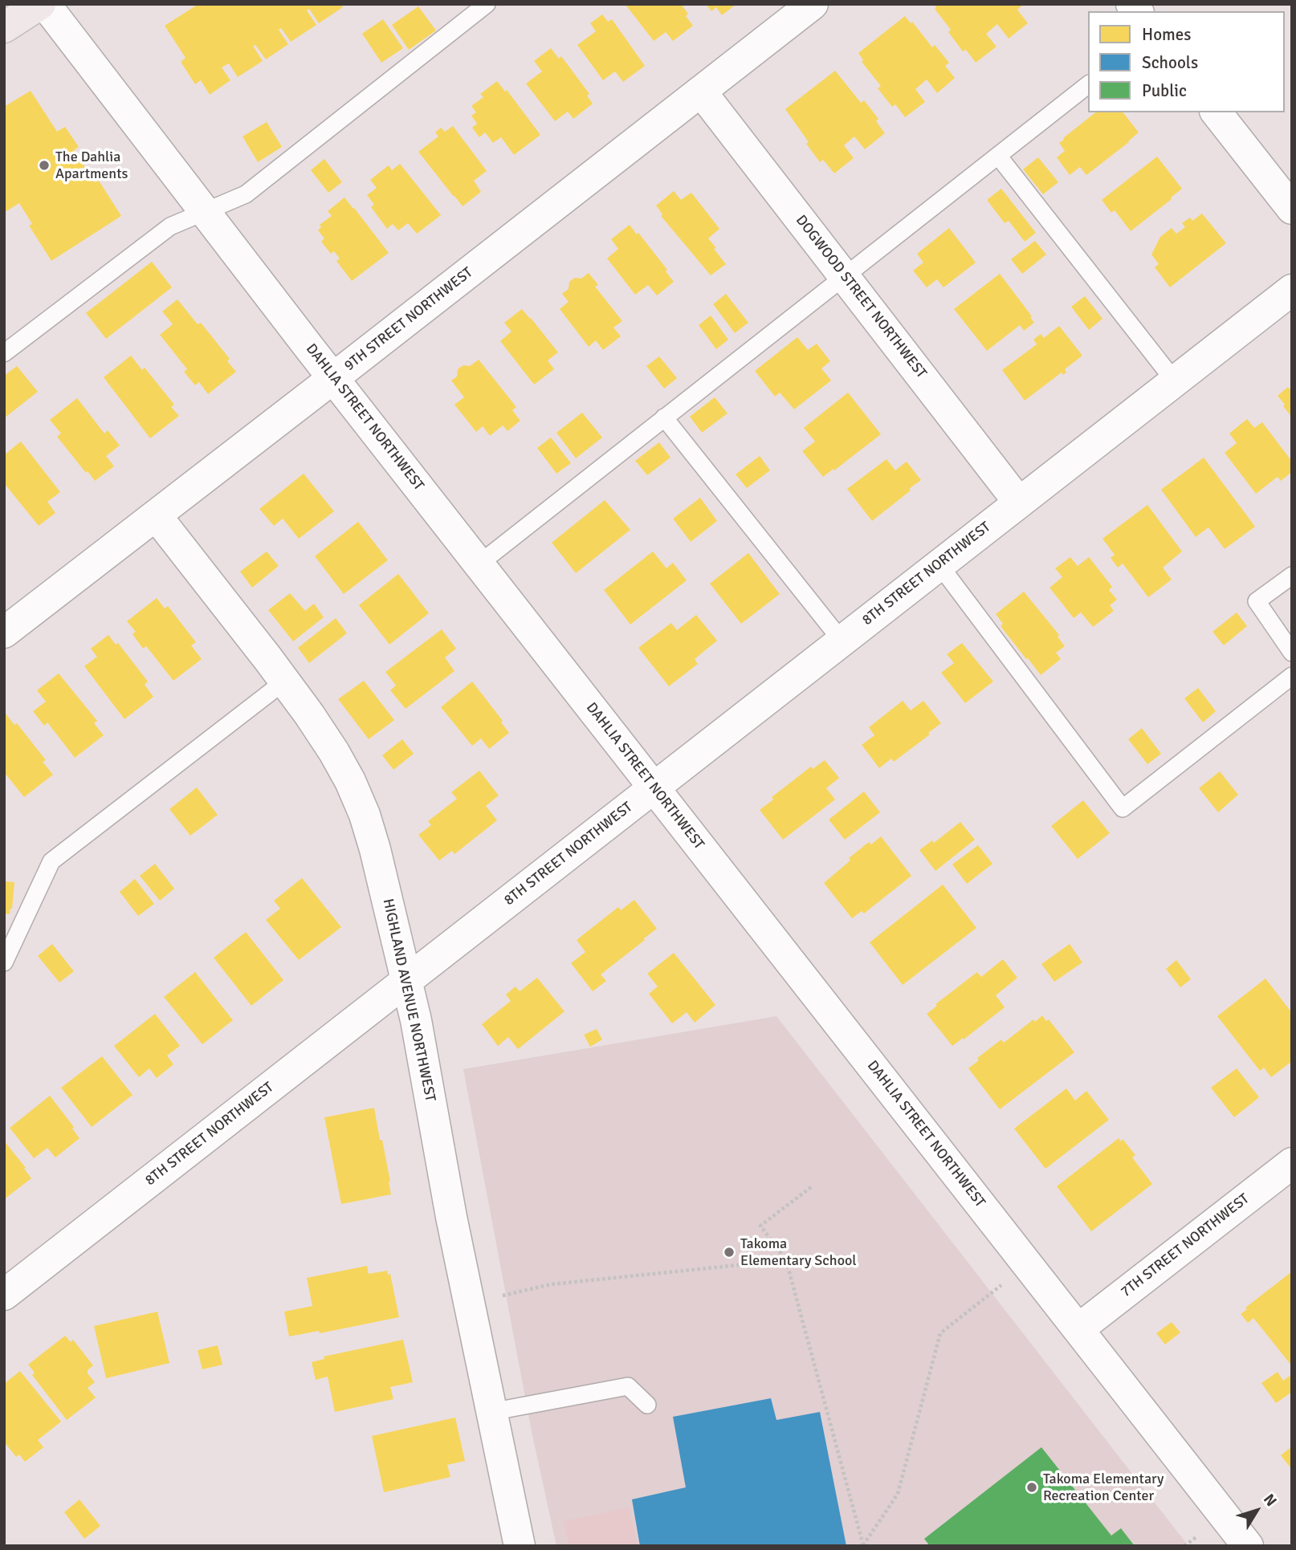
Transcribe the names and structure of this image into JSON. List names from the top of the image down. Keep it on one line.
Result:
{"streets":{"street":["DOGWOOD STREET NORTHWEST","9TH STREET NORTHWEST","DAHLIA STREET NORTHWEST","8TH STREET NORTHWEST","HIGHLAND AVENUE NORTHWEST","7TH STREET NORTHWEST"]},"crossings":[["DOGWOOD STREET NORTHWEST","9TH STREET NORTHWEST"],["DOGWOOD STREET NORTHWEST","8TH STREET NORTHWEST"],["9TH STREET NORTHWEST","DAHLIA STREET NORTHWEST"],["9TH STREET NORTHWEST","HIGHLAND AVENUE NORTHWEST"],["DAHLIA STREET NORTHWEST","8TH STREET NORTHWEST"],["DAHLIA STREET NORTHWEST","7TH STREET NORTHWEST"],["8TH STREET NORTHWEST","HIGHLAND AVENUE NORTHWEST"]],"places":["The Dahlia Apartments","Takoma Elementary School","Takoma Elementary Recreation Center"],"legend":["Homes","Schools","Public"],"north":"top right"}
